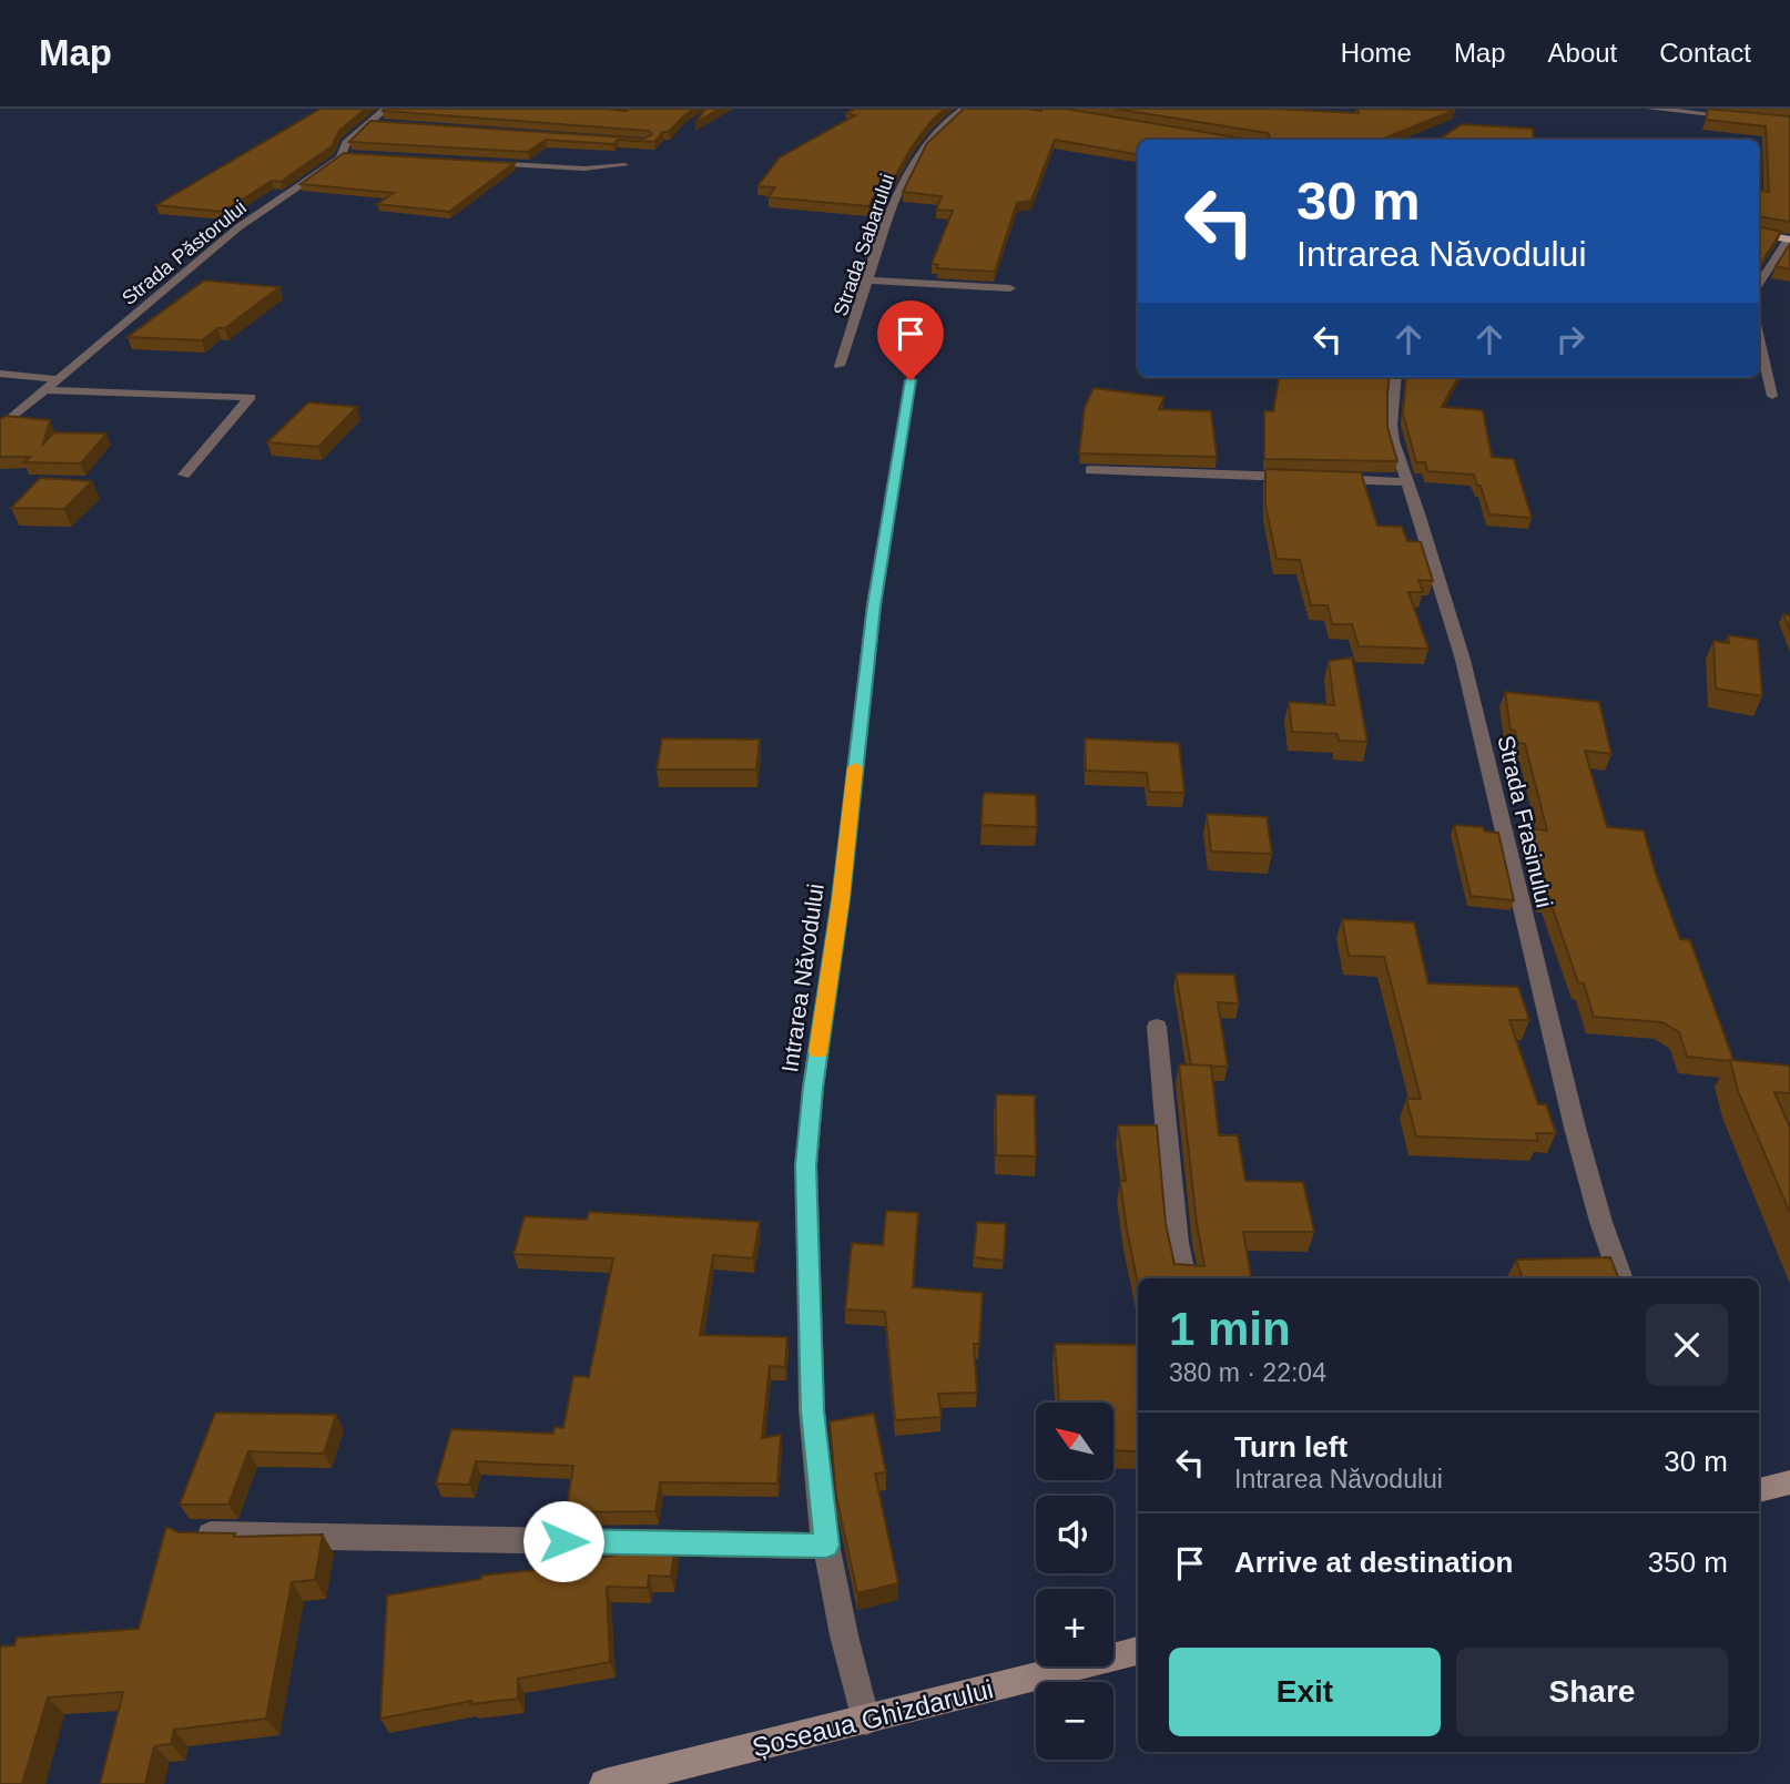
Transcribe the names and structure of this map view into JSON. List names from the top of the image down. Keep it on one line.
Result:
{"streets":{"main road":["Șoseaua Ghizdarului"],"street":["Strada Sabarului","Strada Păstorului","Strada Frasinului","Intrarea Năvodului"]},"crossings":[["Intrarea Năvodului","Șoseaua Ghizdarului"]],"north":"top left","page":{"header":"Map","nav":["Home","Map","About","Contact"],"turn":["30 m","Intrarea Năvodului"],"heading":["1 min","380 m · 22:04"],"map_buttons":["+","−"],"list":[{"name":"Turn left","note":"Intrarea Năvodului","value":"30 m"},{"name":"Arrive at destination","value":"350 m"}],"buttons":["Exit","Share"]}}
